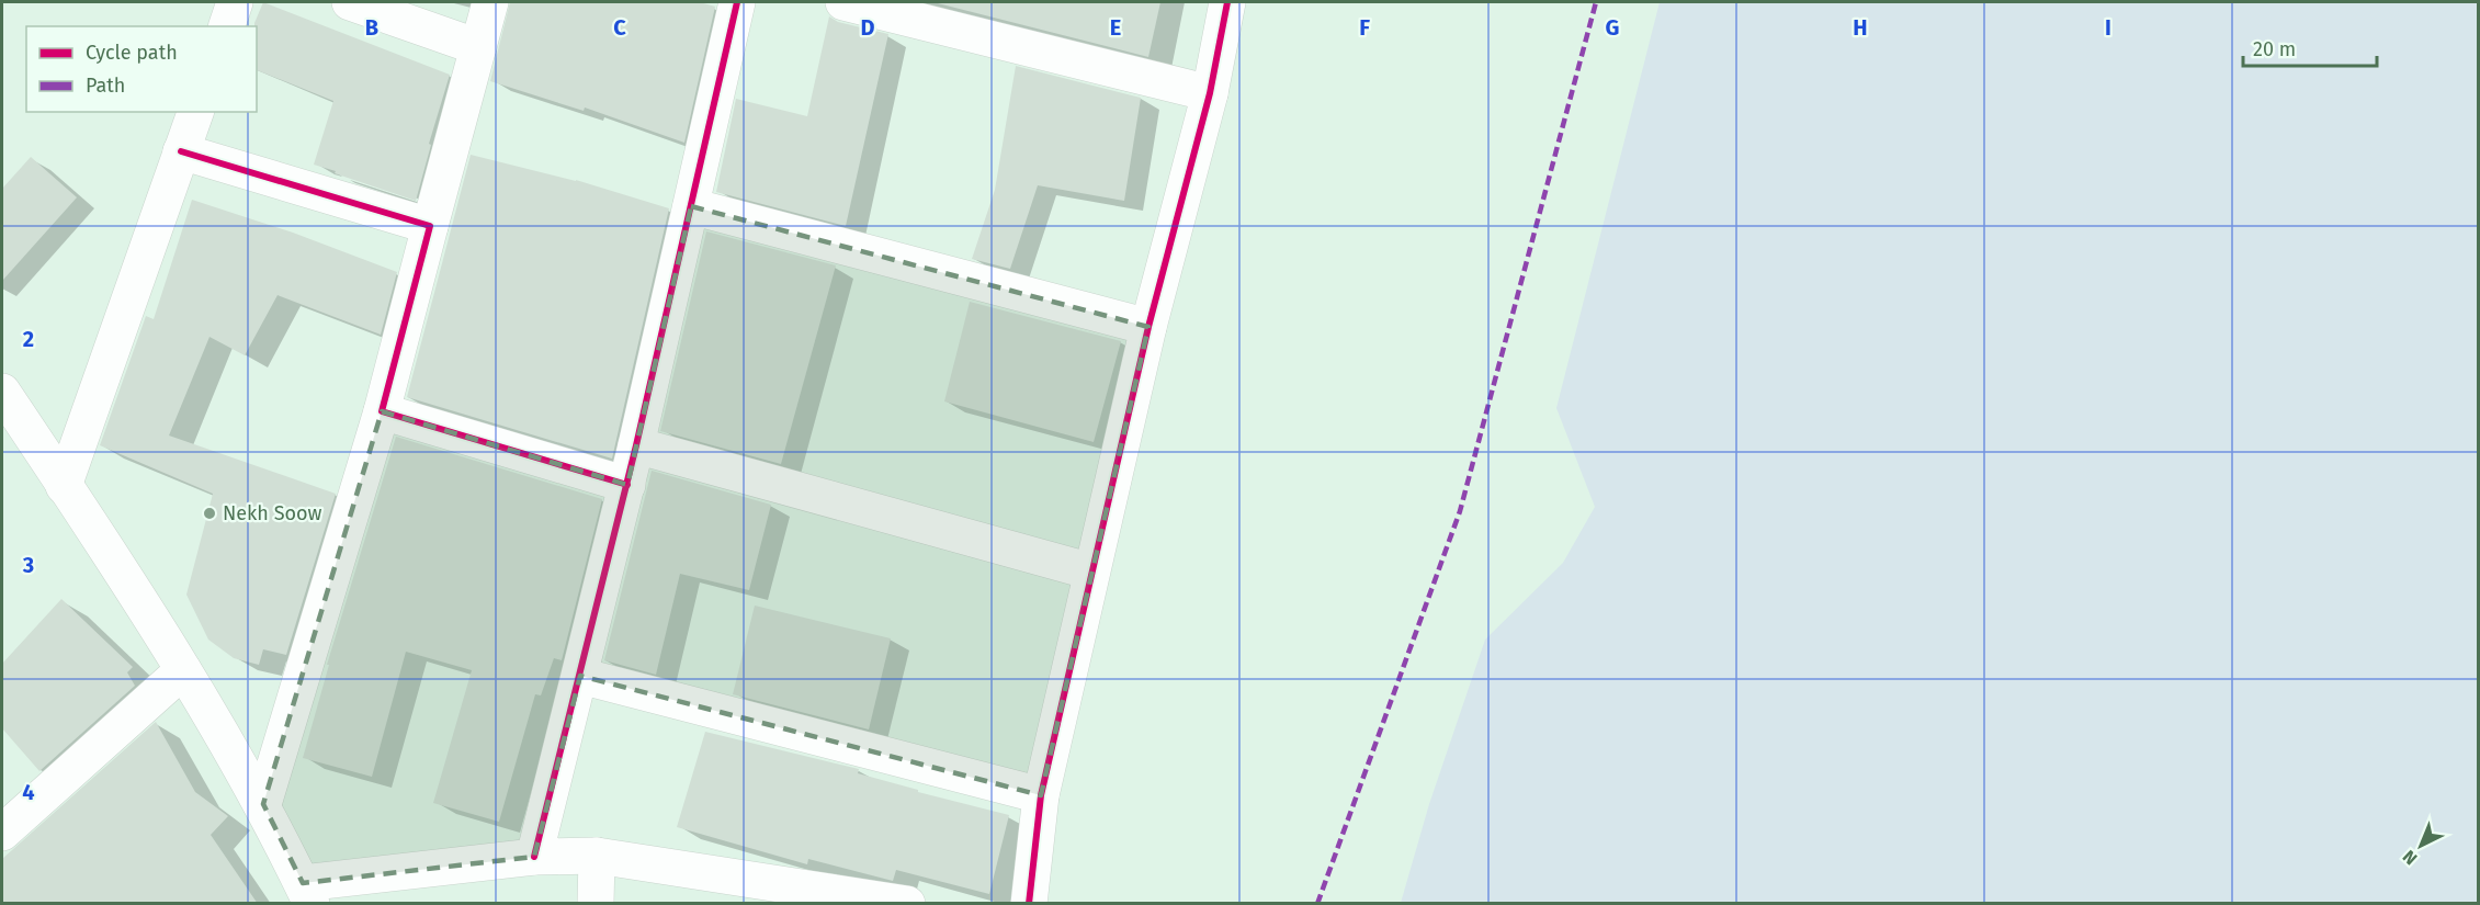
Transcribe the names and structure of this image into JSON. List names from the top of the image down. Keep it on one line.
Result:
{"places":["Nekh Soow"],"legend":["Cycle path","Path"],"scale_bar":"20 m","north":"bottom left","grid":{"columns":["B","C","D","E","F","G","H","I"],"rows":["2","3","4"]}}
